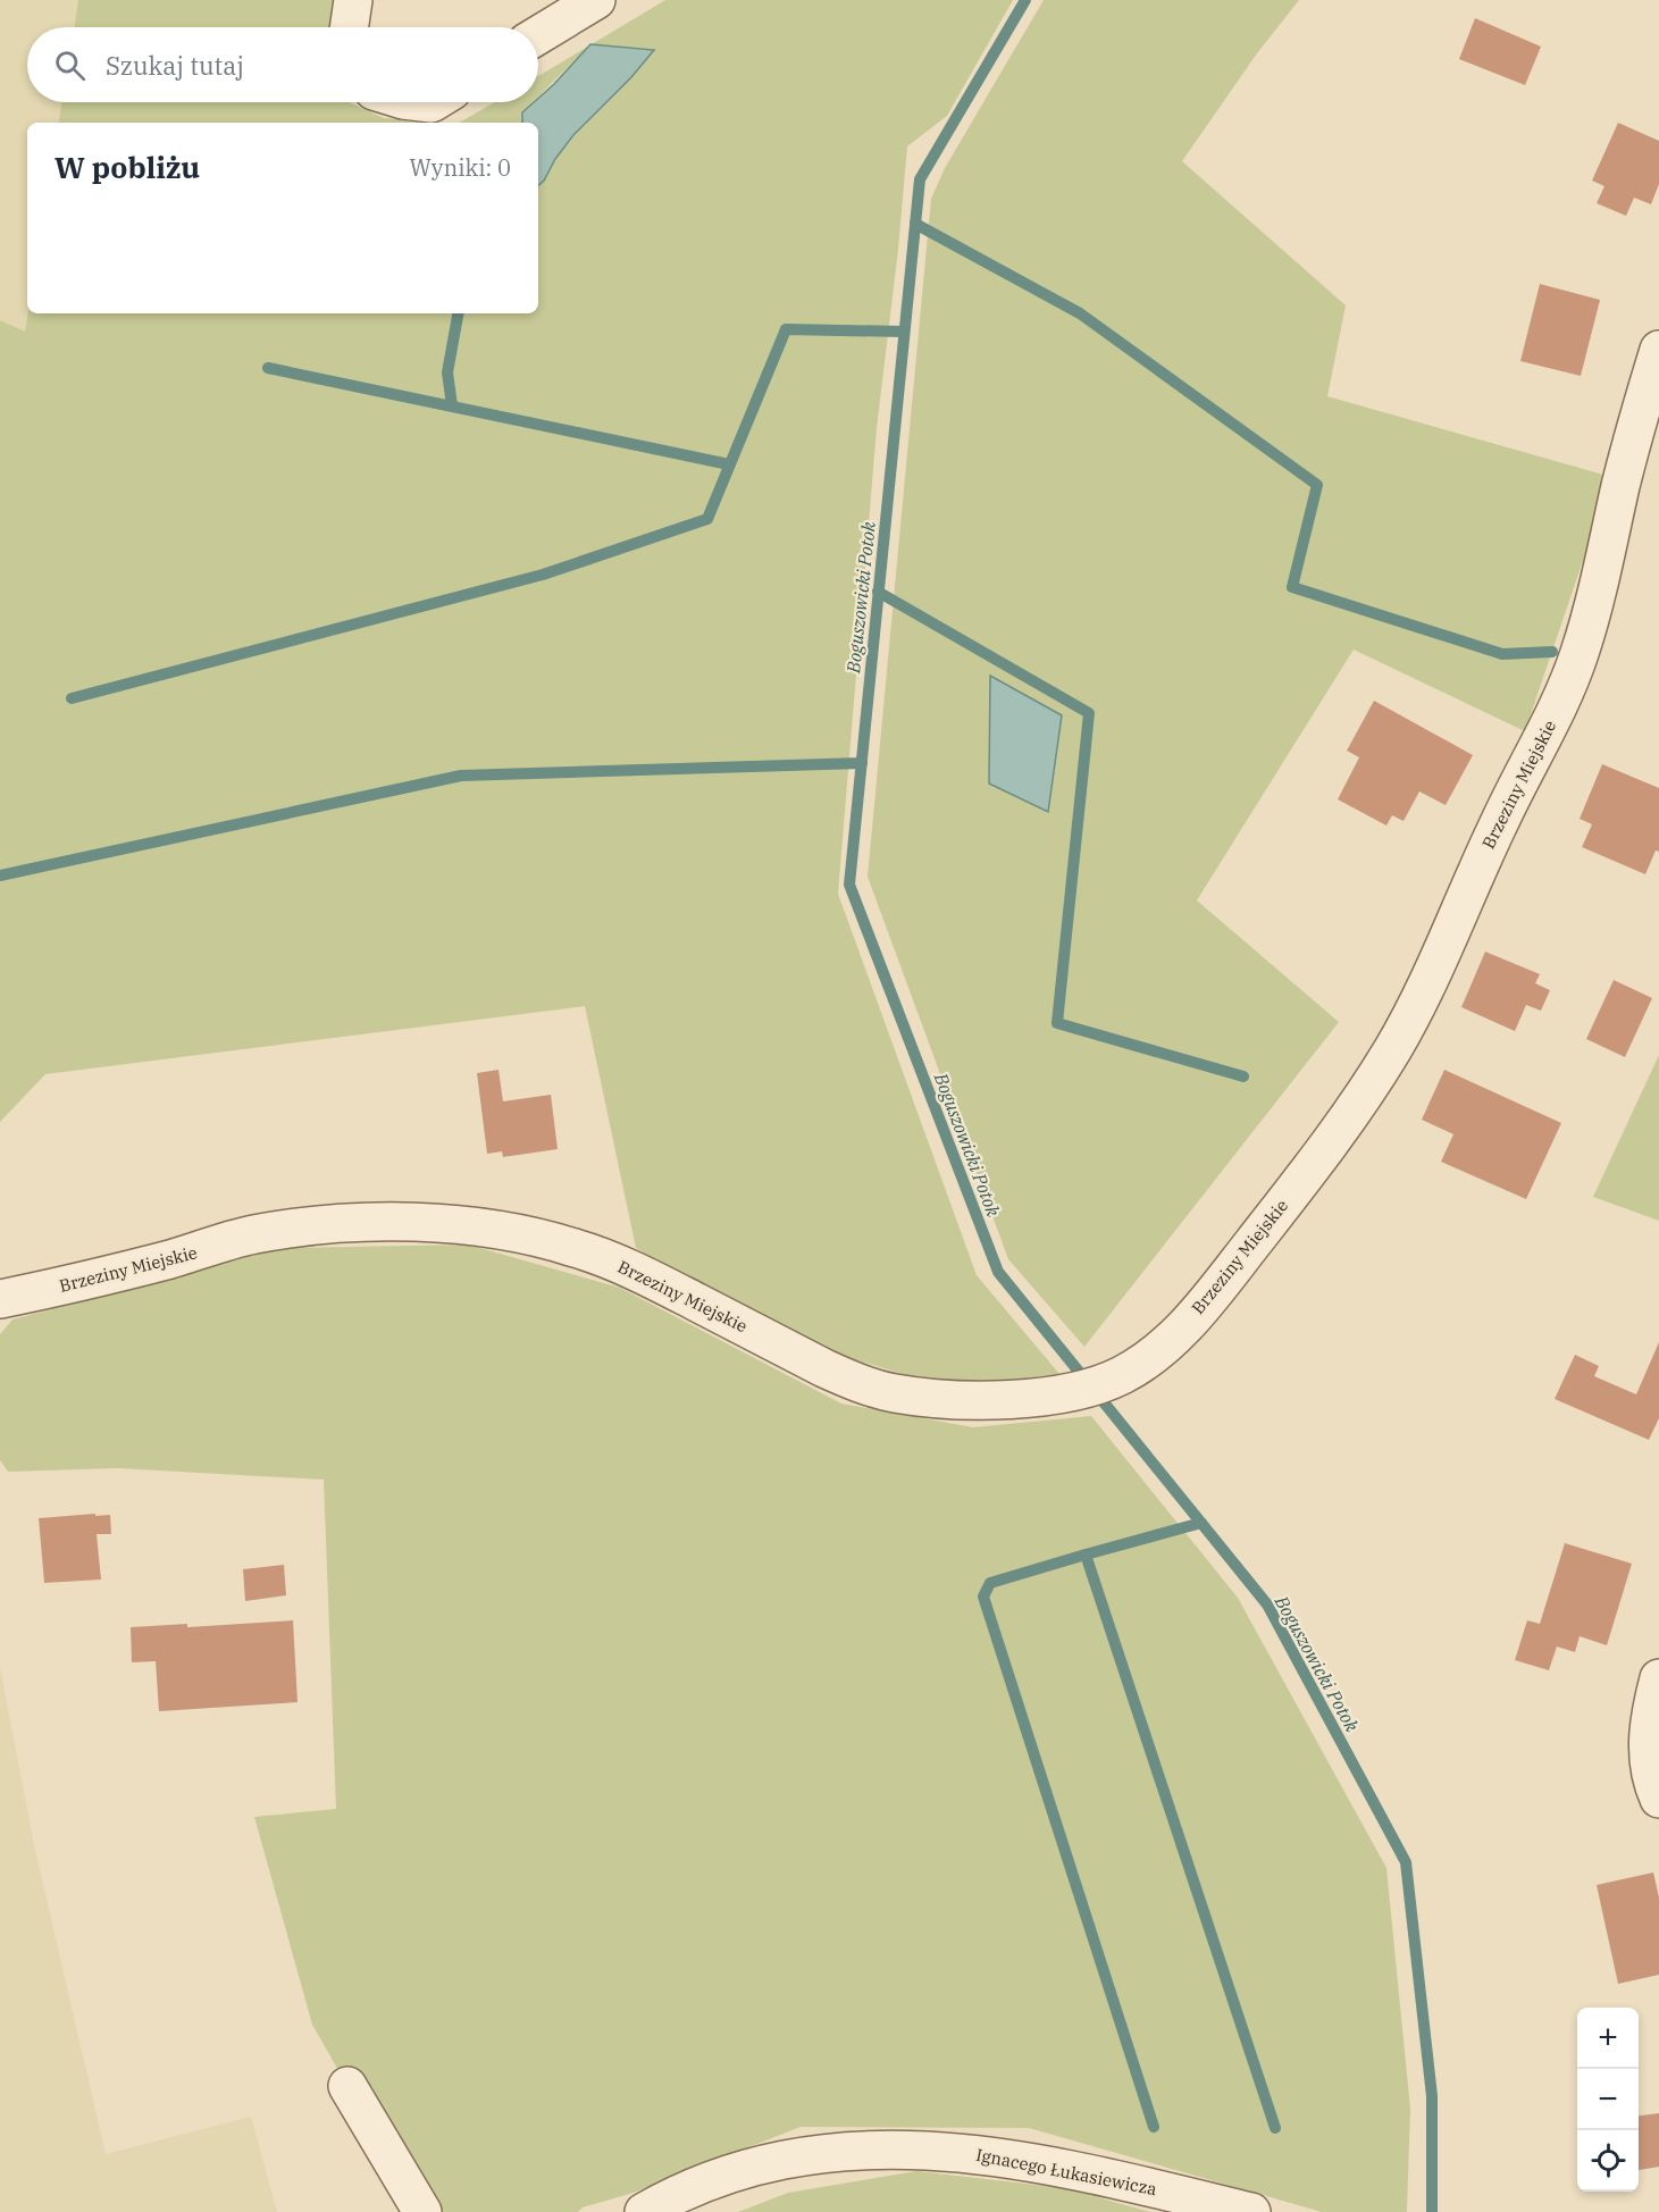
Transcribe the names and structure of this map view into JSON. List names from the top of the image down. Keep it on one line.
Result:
{"streets":{"street":["Brzeziny Miejskie","Ignacego Łukasiewicza"]},"water":["Boguszowicki Potok"],"page":{"search":"Szukaj tutaj","heading":["W pobliżu","Wyniki: 0"],"map_buttons":["+","−"]}}
